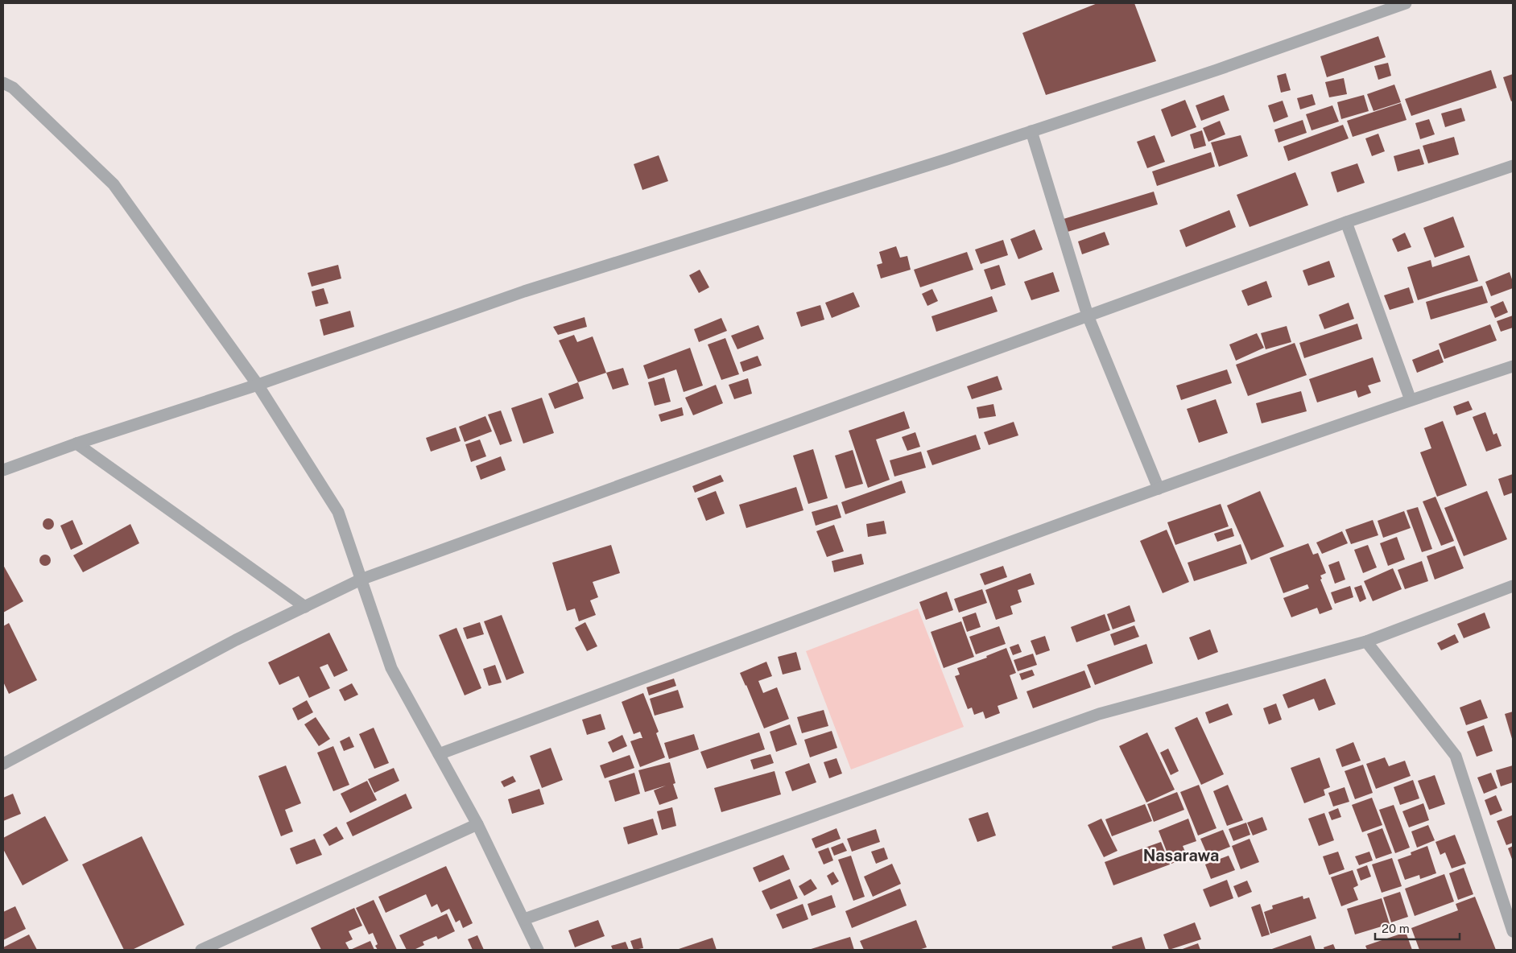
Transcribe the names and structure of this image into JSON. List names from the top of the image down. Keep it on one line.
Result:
{"districts":["Nasarawa"],"scale_bar":"20 m"}
